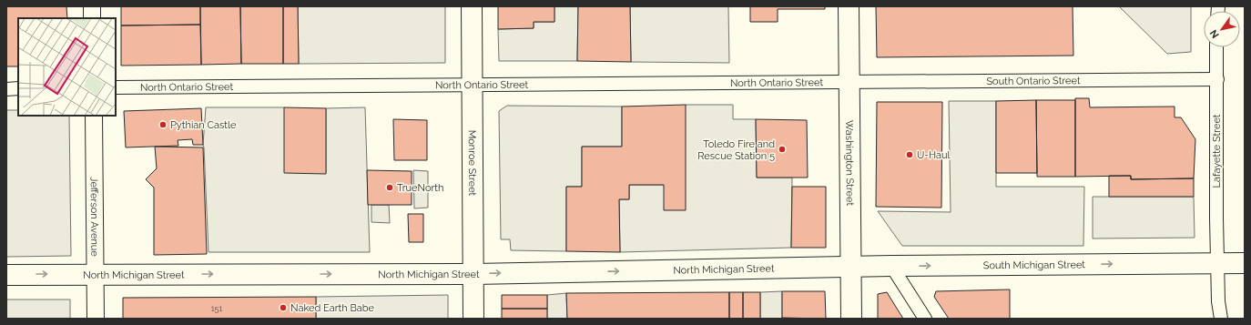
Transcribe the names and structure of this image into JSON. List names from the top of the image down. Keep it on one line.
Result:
{"streets":{"main road":["Washington Street","Monroe Street","South Michigan Street","North Michigan Street"],"street":["South Ontario Street","North Ontario Street","Lafayette Street","Jefferson Avenue"]},"crossings":[["South Ontario Street","North Ontario Street"],["South Ontario Street","Lafayette Street"],["South Ontario Street","Washington Street"],["North Ontario Street","Washington Street"],["North Ontario Street","Monroe Street"],["Lafayette Street","South Michigan Street"],["Washington Street","South Michigan Street"],["Washington Street","North Michigan Street"],["Monroe Street","North Michigan Street"],["Jefferson Avenue","North Michigan Street"],["South Michigan Street","North Michigan Street"]],"one_way":["South Michigan Street","North Michigan Street"],"places":["Pythian Castle","Toledo Fire and Rescue Station 5","U-Haul","TrueNorth","Naked Earth Babe"],"house_numbers":["151"],"north":"bottom left"}
